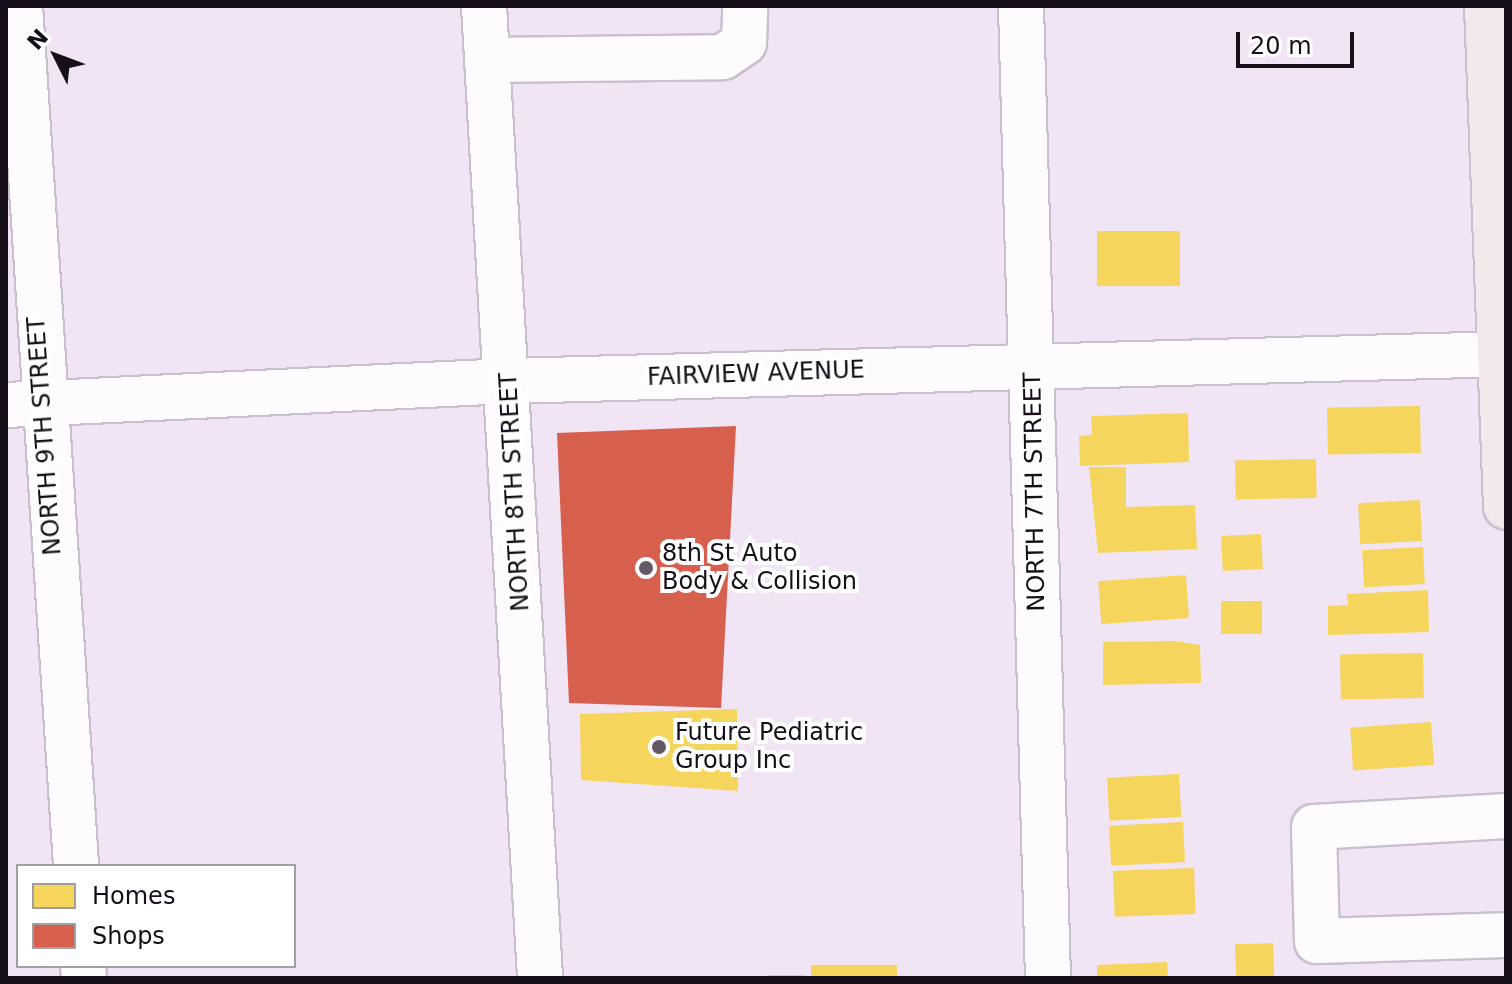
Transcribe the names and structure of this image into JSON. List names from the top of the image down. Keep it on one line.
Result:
{"streets":{"street":["FAIRVIEW AVENUE","NORTH 9TH STREET","NORTH 8TH STREET","NORTH 7TH STREET"]},"crossings":[["FAIRVIEW AVENUE","NORTH 9TH STREET"],["FAIRVIEW AVENUE","NORTH 8TH STREET"],["FAIRVIEW AVENUE","NORTH 7TH STREET"]],"places":["8th St Auto Body & Collision","Future Pediatric Group Inc"],"legend":["Homes","Shops"],"scale_bar":"20 m","north":"top left"}
